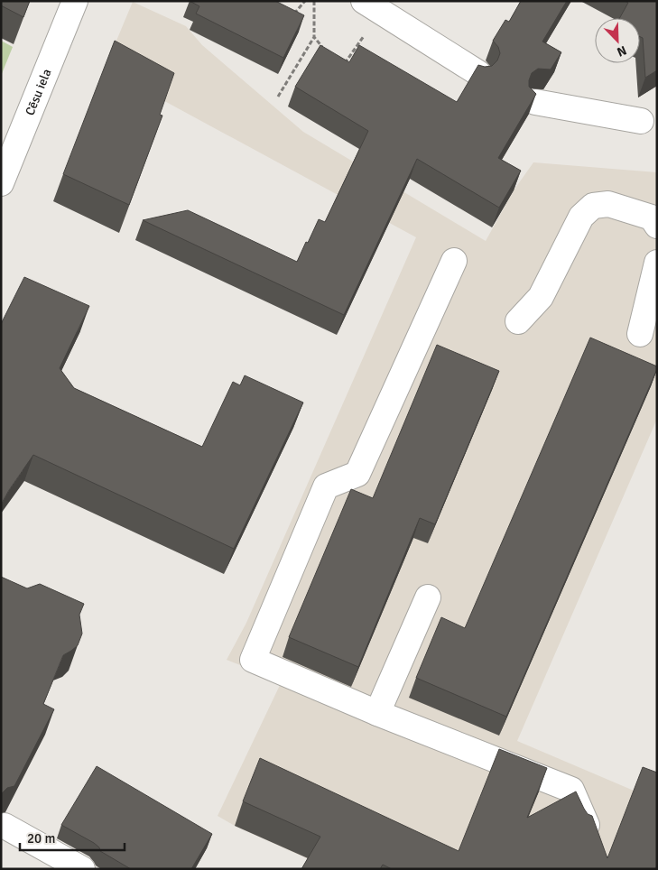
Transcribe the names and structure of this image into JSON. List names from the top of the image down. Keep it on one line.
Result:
{"streets":{"street":["Cēsu iela"]},"scale_bar":"20 m","north":"bottom right"}
